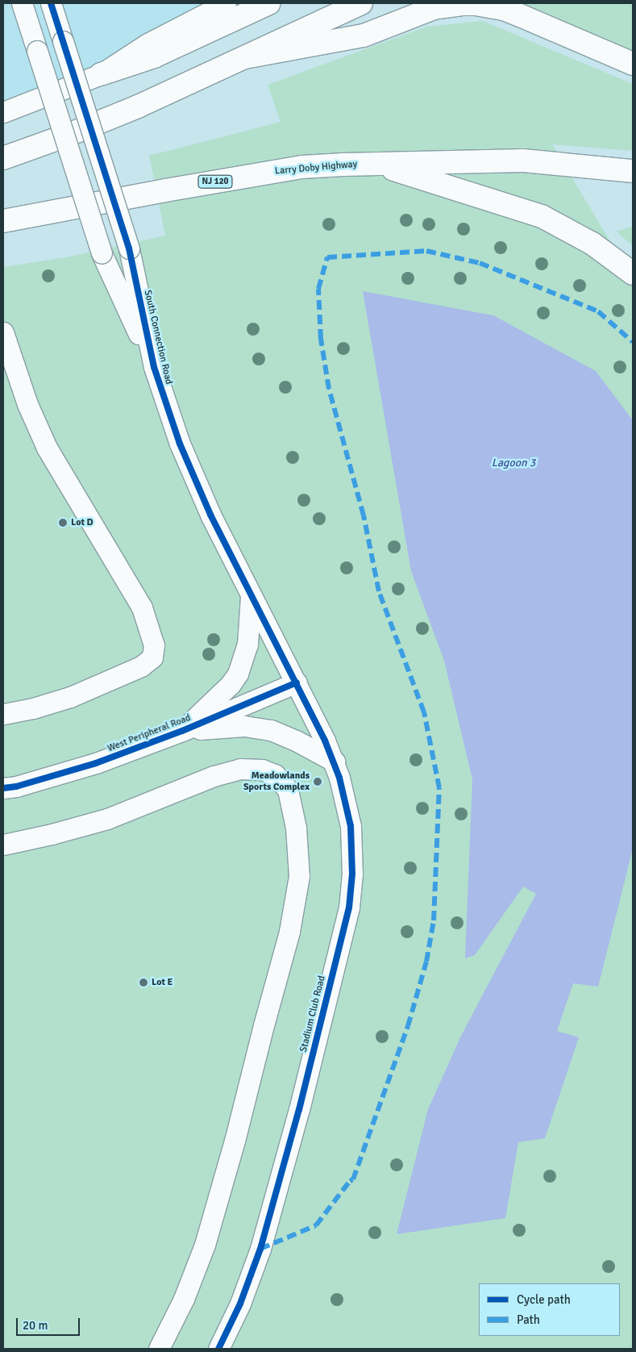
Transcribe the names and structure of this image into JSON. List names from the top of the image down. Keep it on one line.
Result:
{"streets":{"highway":["Larry Doby Highway","NJ 120"],"street":["South Connection Road","West Peripheral Road","Stadium Club Road"]},"crossings":[["South Connection Road","West Peripheral Road"],["South Connection Road","Stadium Club Road"],["West Peripheral Road","Stadium Club Road"]],"water":["Lagoon 3"],"places":["Lot D","Meadowlands Sports Complex","Lot E"],"legend":["Cycle path","Path"],"scale_bar":"20 m"}
